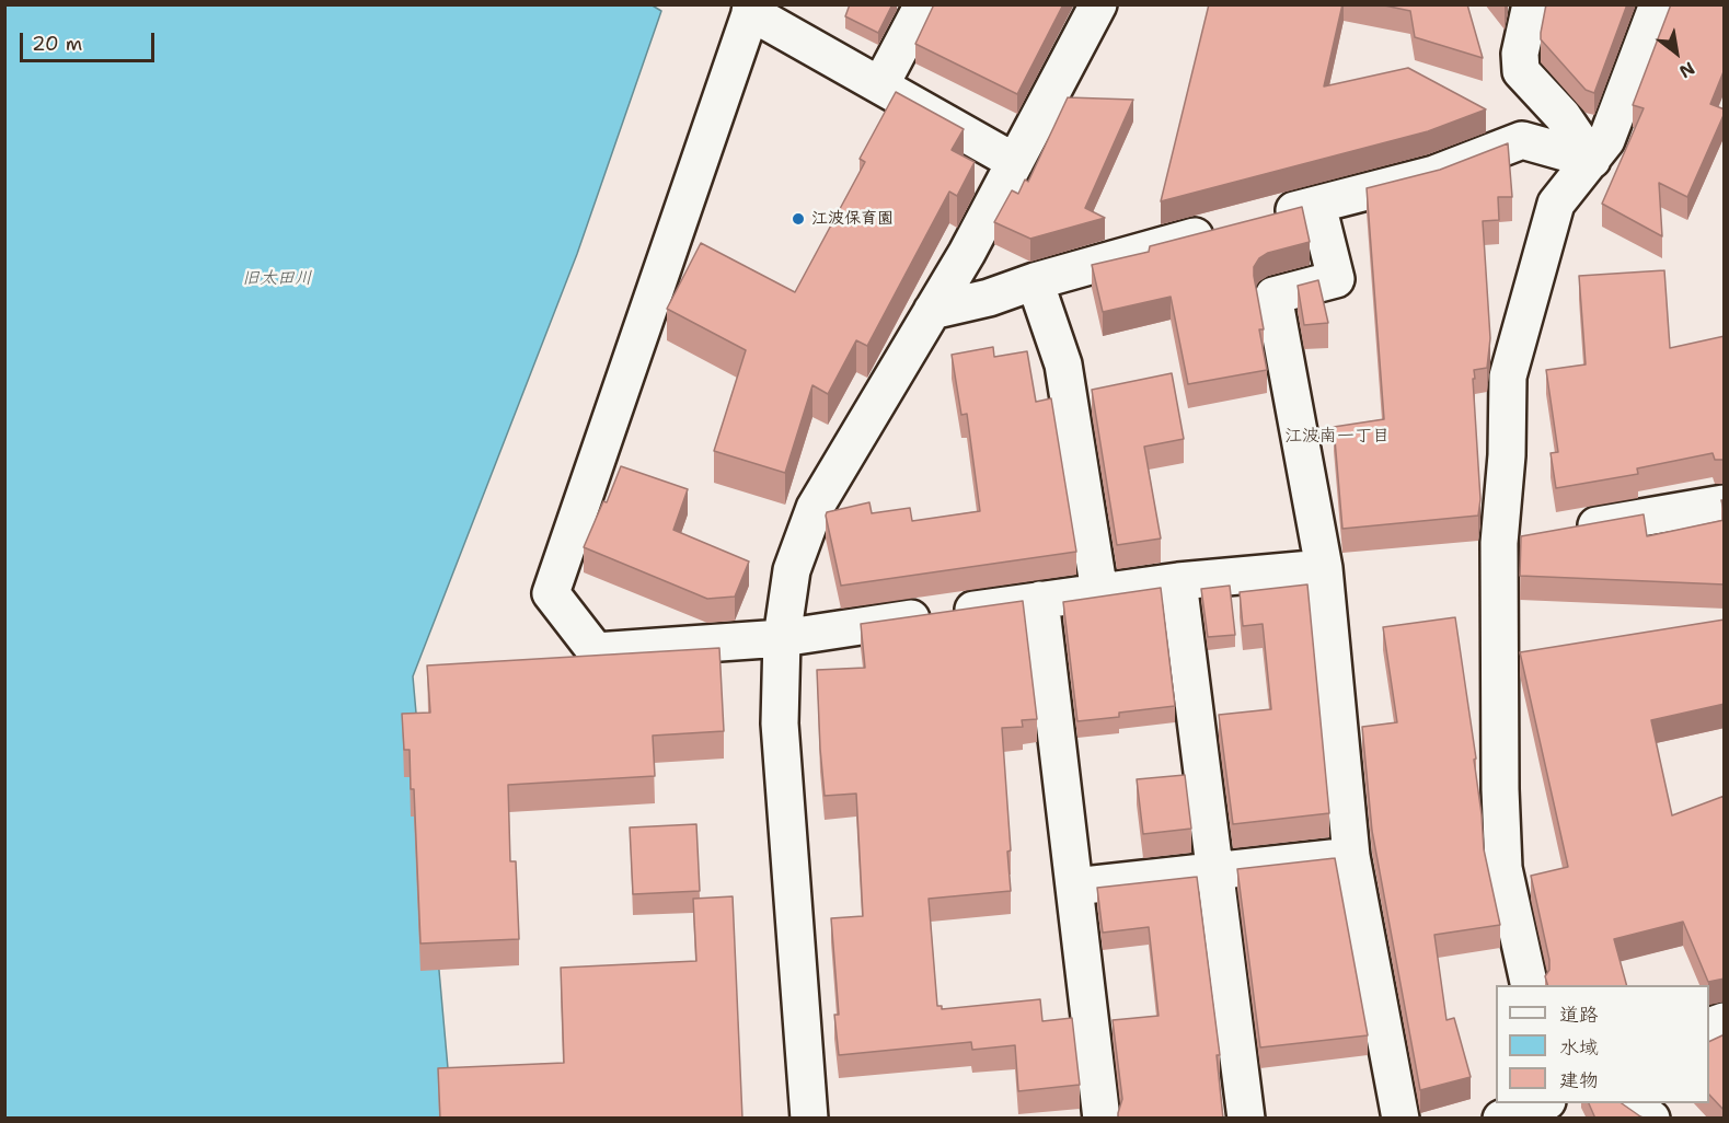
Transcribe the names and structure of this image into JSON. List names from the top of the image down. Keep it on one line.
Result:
{"districts":["江波南一丁目"],"water":["旧太田川"],"places":["江波保育園"],"legend":["道路","水域","建物"],"scale_bar":"20 m","north":"bottom right"}
